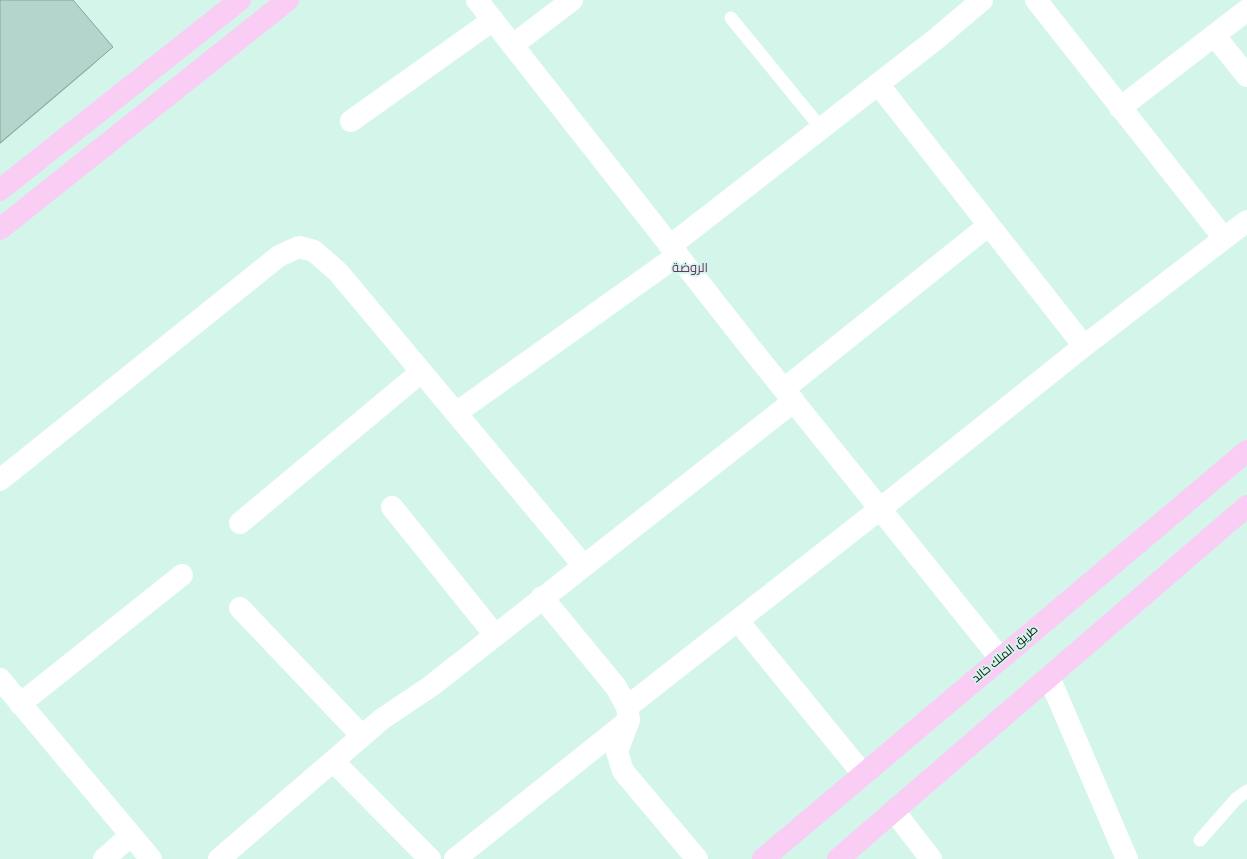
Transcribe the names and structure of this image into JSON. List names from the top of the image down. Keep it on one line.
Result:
{"streets":{"main road":["طريق الملك خالد"]},"districts":["الروضة"]}
